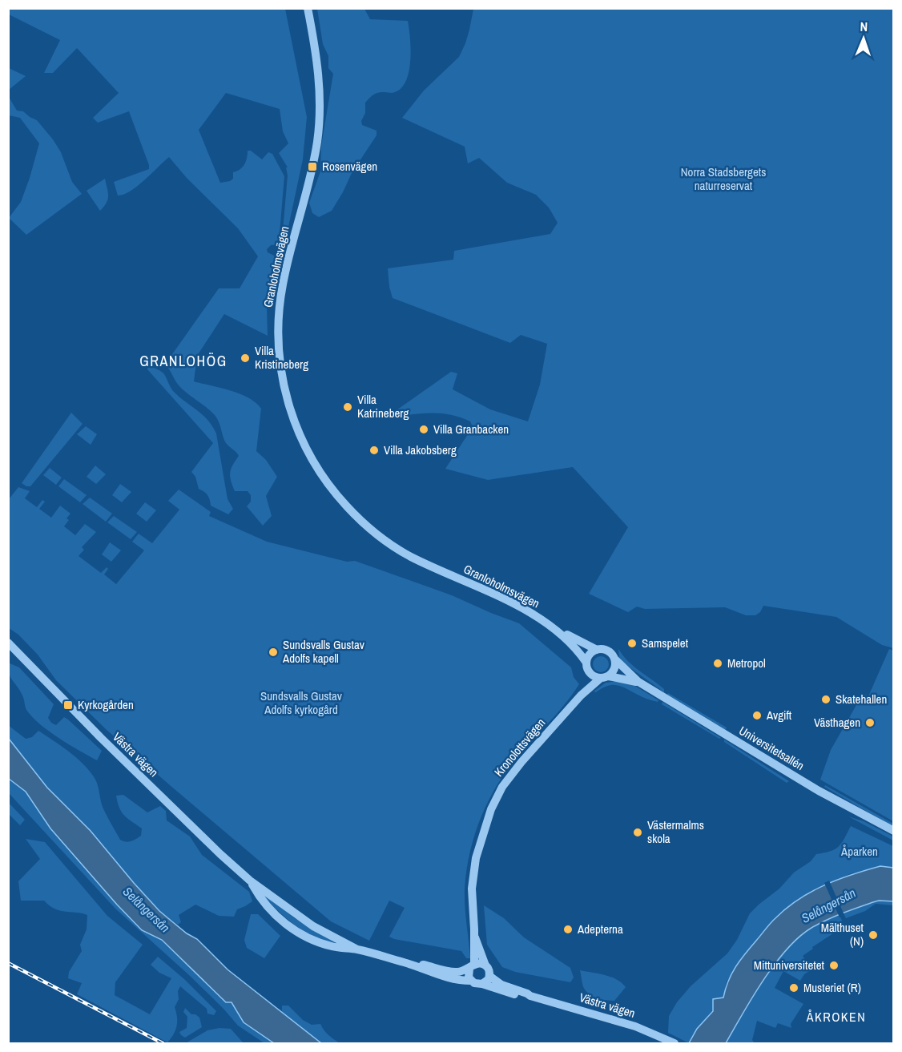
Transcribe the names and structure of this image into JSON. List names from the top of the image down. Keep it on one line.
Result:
{"streets":{"street":["Granloholmsvägen","Kronolottsvägen","Universitetsallén","Västra vägen"]},"crossings":[["Granloholmsvägen","Kronolottsvägen"],["Granloholmsvägen","Universitetsallén"],["Kronolottsvägen","Universitetsallén"],["Kronolottsvägen","Västra vägen"]],"districts":["GRANLOHÖG","ÅKROKEN"],"water":["Selångersån"],"parks":["Norra Stadsbergets naturreservat","Sundsvalls Gustav Adolfs kyrkogård","Åparken"],"places":{"transit":["Rosenvägen","Kyrkogården"],"other":["Villa Kristineberg","Villa Katrineberg","Villa Granbacken","Villa Jakobsberg","Samspelet","Sundsvalls Gustav Adolfs kapell","Metropol","Skatehallen","Avgift","Västhagen","Västermalms skola","Adepterna","Mälthuset (N)","Mittuniversitetet","Musteriet (R)"]},"north":"top"}
